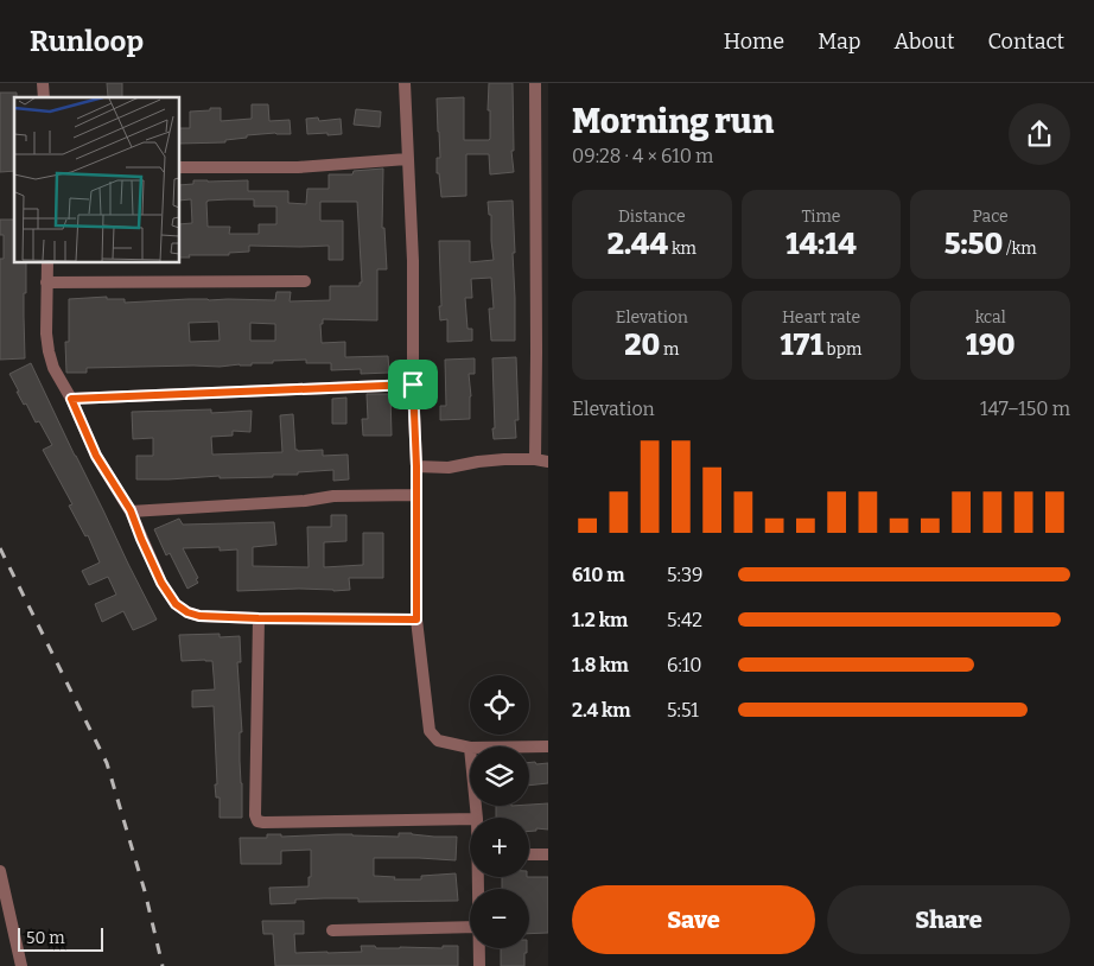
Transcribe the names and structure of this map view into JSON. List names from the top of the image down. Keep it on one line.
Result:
{"scale_bar":"50 m","page":{"header":"Runloop","nav":["Home","Map","About","Contact"],"heading":["Morning run","09:28 · 4 × 610 m"],"stats":[["Distance","2.44 km"],["Time","14:14"],["Pace","5:50 /km"],["Elevation","20 m"],["Heart rate","171 bpm"],["kcal","190"]],"chart":["Elevation","147–150 m"],"list":[{"name":"610 m","note":"5:39"},{"name":"1.2 km","note":"5:42"},{"name":"1.8 km","note":"6:10"},{"name":"2.4 km","note":"5:51"}],"map_buttons":["+","−"],"buttons":["Save","Share"],"scale":"50 m"}}
